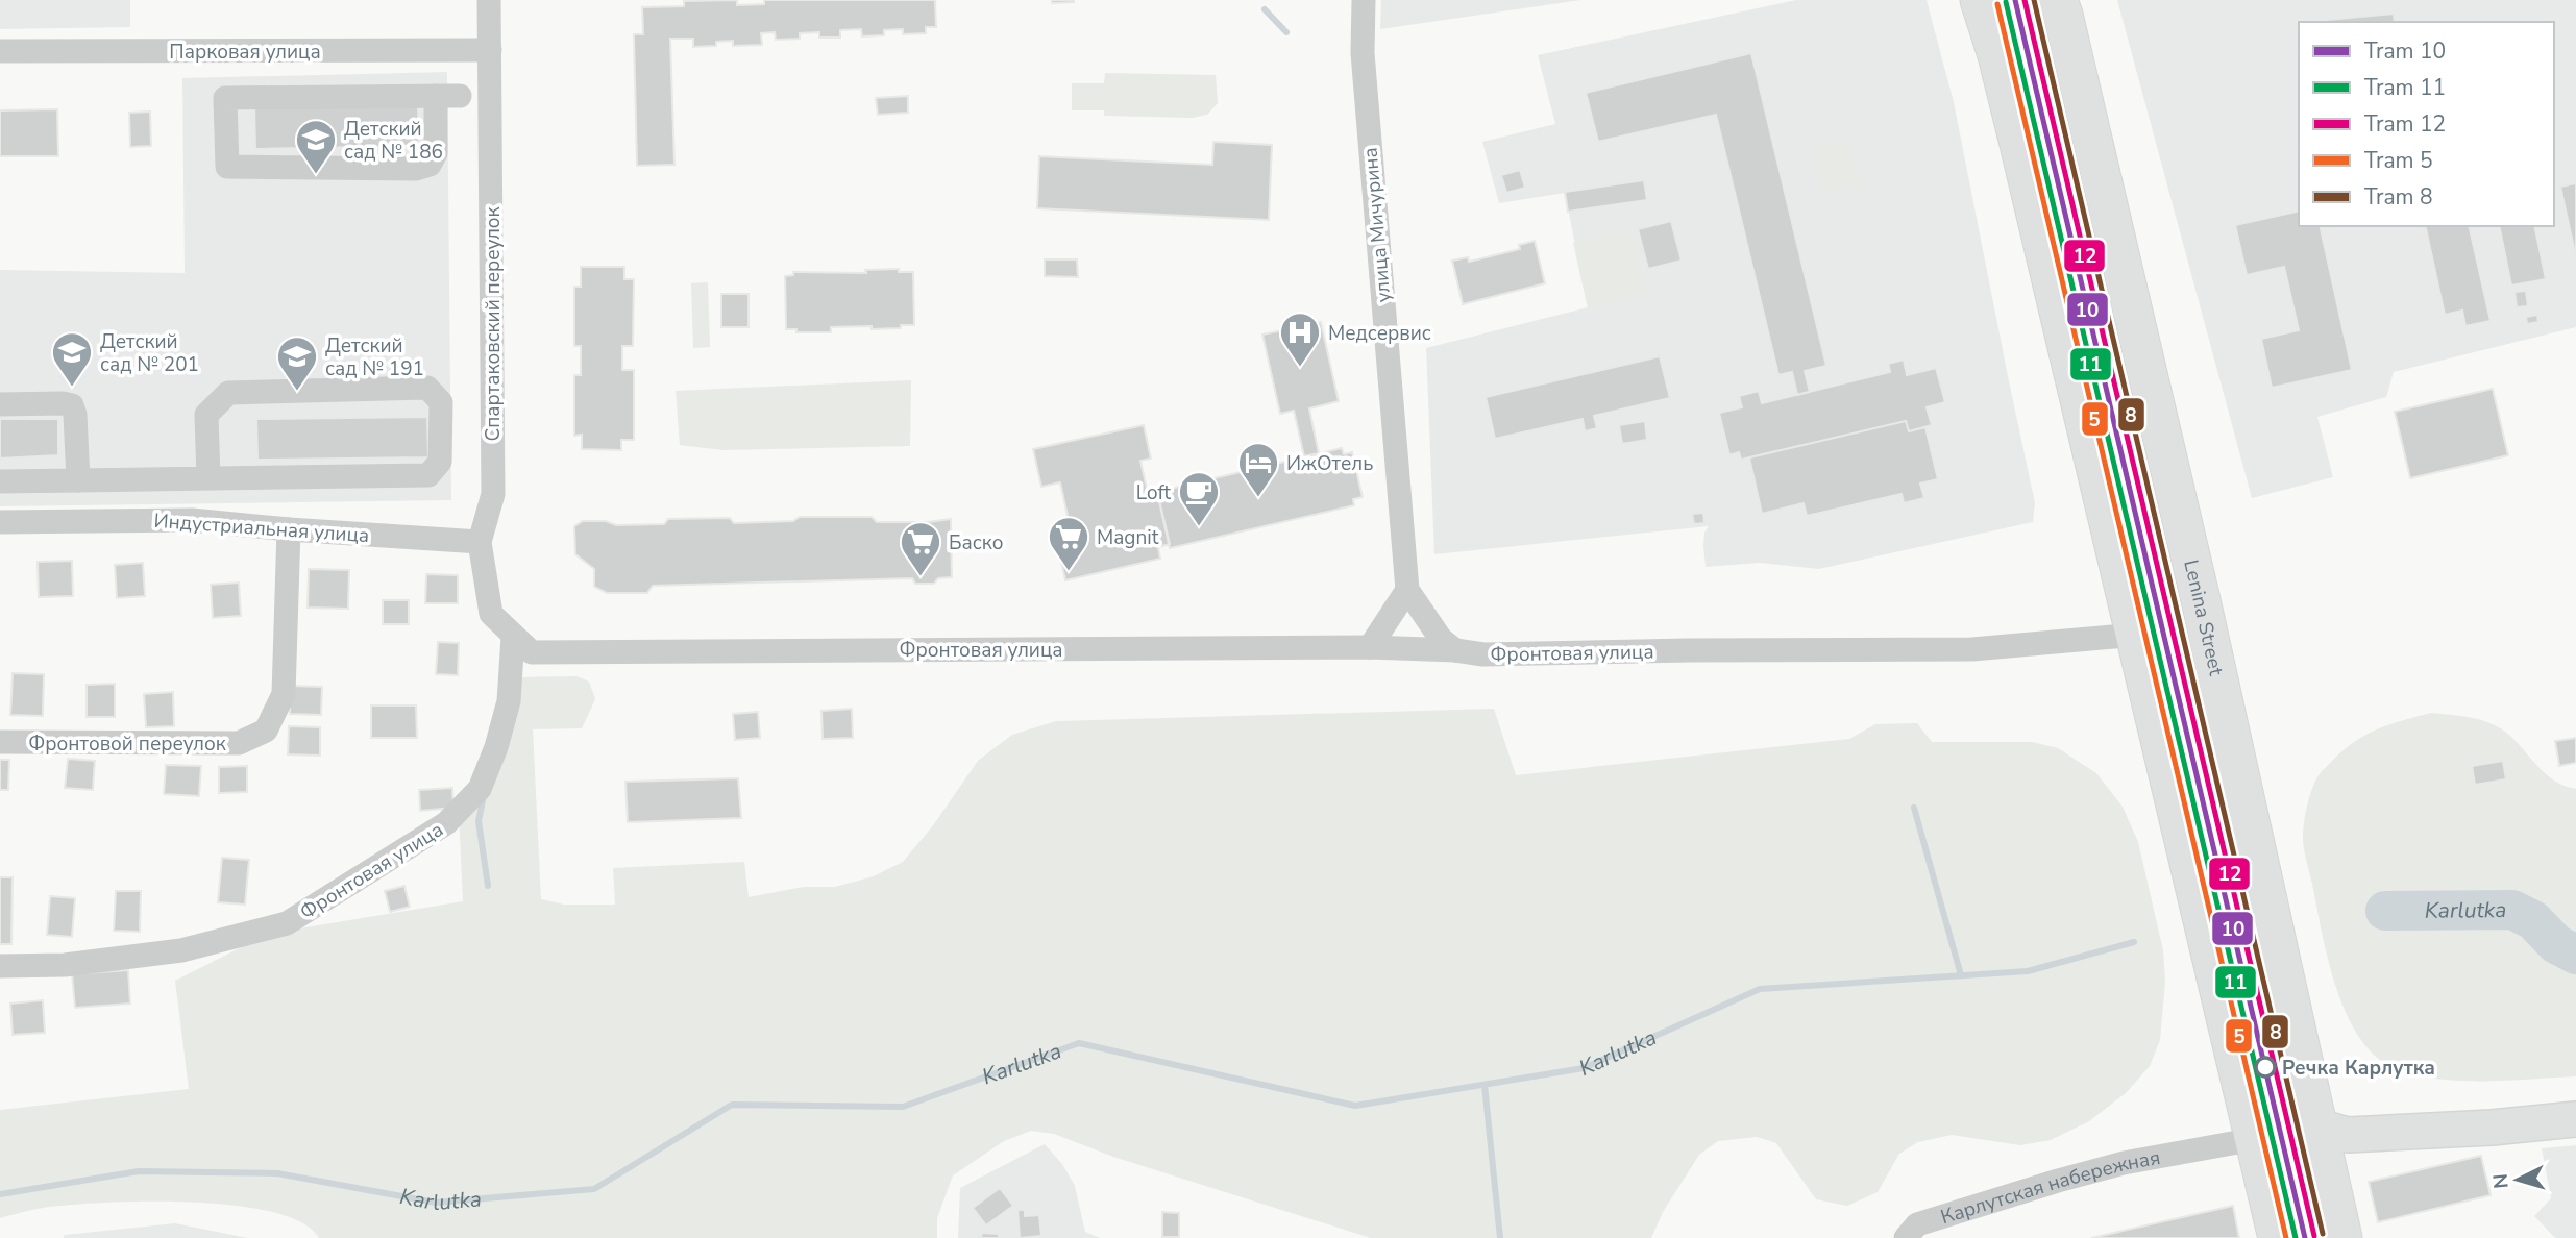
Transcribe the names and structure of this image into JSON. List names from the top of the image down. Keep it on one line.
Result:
{"streets":{"main road":["Lenina Street"],"street":["Парковая улица","улица Мичурина","Спартаковский переулок","Индустриальная улица","Фронтовая улица","Фронтовой переулок","Карлутская набережная"]},"crossings":[["Парковая улица","Спартаковский переулок"],["улица Мичурина","Фронтовая улица"],["Спартаковский переулок","Индустриальная улица"],["Спартаковский переулок","Фронтовая улица"],["Индустриальная улица","Фронтовой переулок"]],"water":["Karlutka"],"places":{"school or university":["Детский сад № 186","Детский сад № 201","Детский сад № 191"],"hospital":["Медсервис"],"hotel":["ИжОтель"],"cafe":["Loft"],"supermarket":["Magnit","Баско"],"other":["Речка Карлутка"]},"lines":["tram line 10","tram line 12","tram line 8","tram line 11","tram line 5"],"legend":["Tram 10","Tram 11","Tram 12","Tram 5","Tram 8"],"north":"left"}
